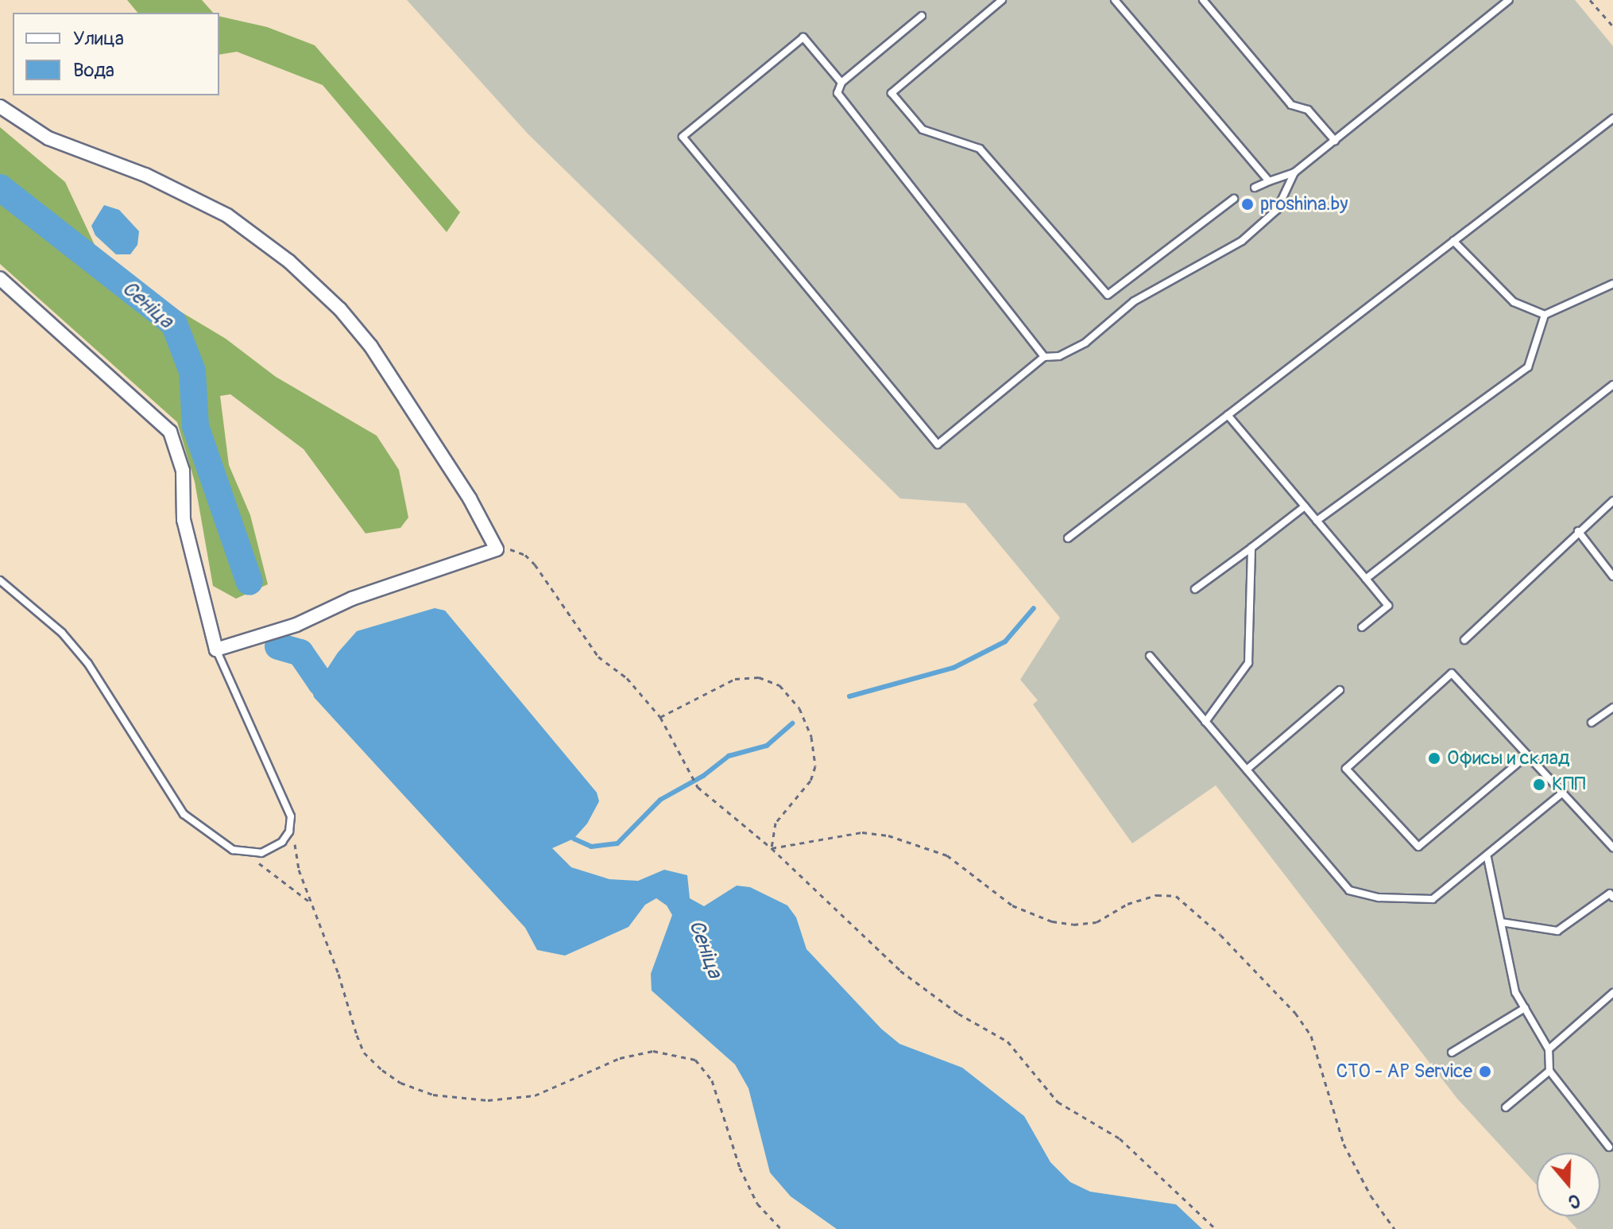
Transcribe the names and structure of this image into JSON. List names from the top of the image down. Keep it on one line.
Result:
{"water":["Сеніца"],"places":["proshina.by","Офисы и склад","КПП","СТО - AP Service"],"legend":["Улица","Вода"],"north":"bottom"}
